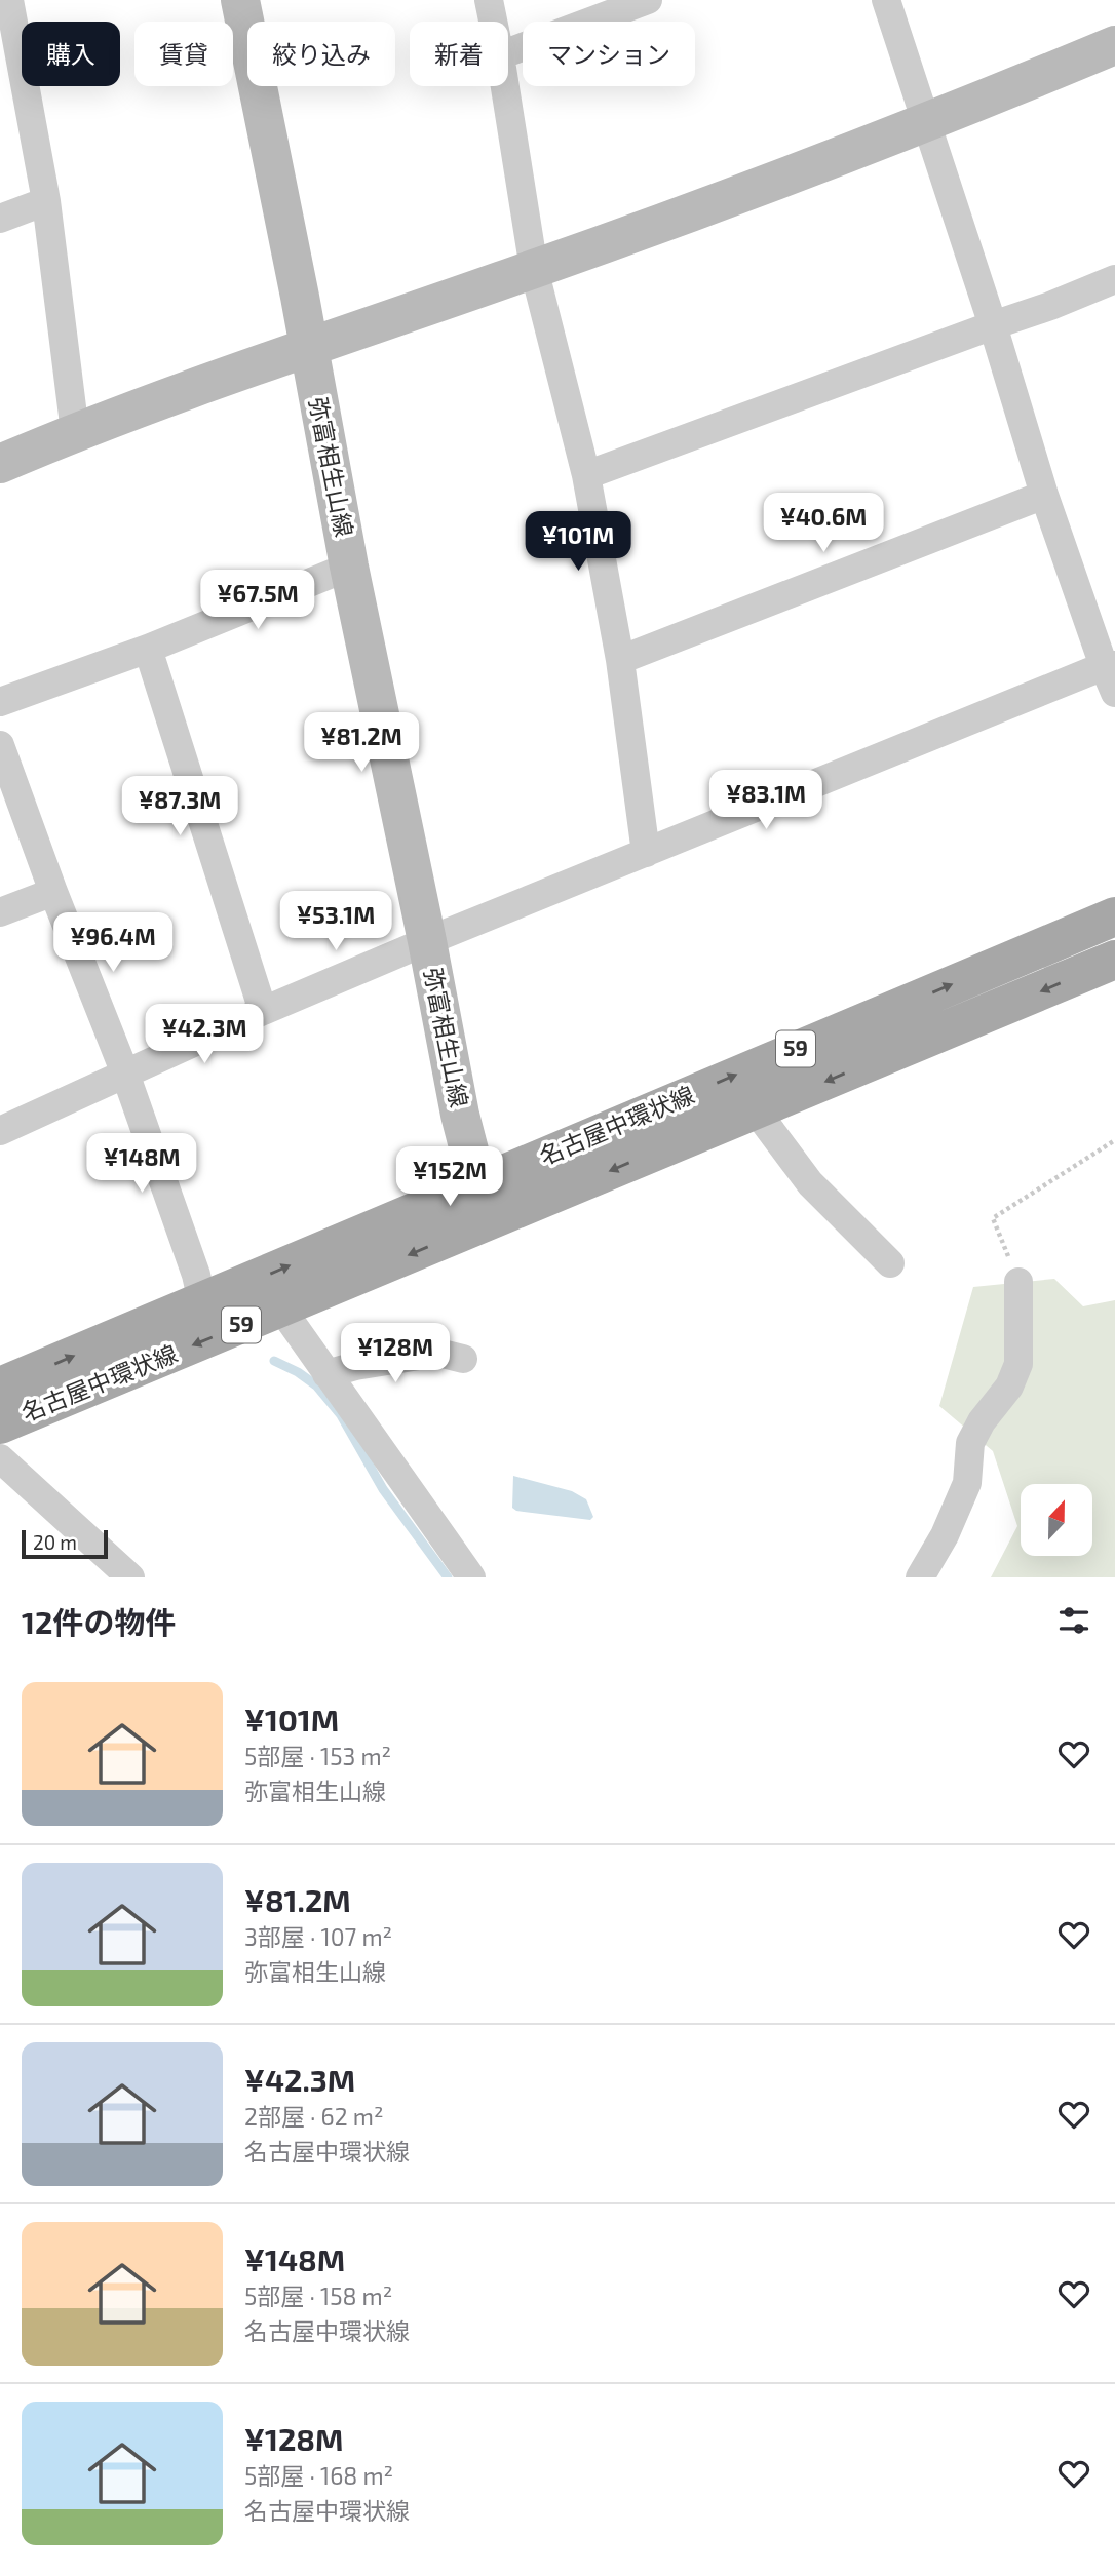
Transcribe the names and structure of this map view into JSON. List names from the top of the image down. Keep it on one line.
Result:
{"streets":{"main road":["59","名古屋中環状線"],"street":["弥富相生山線"]},"crossings":[["弥富相生山線","名古屋中環状線"]],"scale_bar":"20 m","north":"top","page":{"chip":["購入","賃貸","絞り込み","新着","マンション"],"price":["¥40.6M","¥101M","¥67.5M","¥81.2M","¥83.1M","¥87.3M","¥53.1M","¥96.4M","¥42.3M","¥148M","¥152M","¥128M"],"scale":"20 m","heading":"12件の物件","list":[{"name":"¥101M","note":"5部屋 · 153 m² · 弥富相生山線"},{"name":"¥81.2M","note":"3部屋 · 107 m² · 弥富相生山線"},{"name":"¥42.3M","note":"2部屋 · 62 m² · 名古屋中環状線"},{"name":"¥148M","note":"5部屋 · 158 m² · 名古屋中環状線"},{"name":"¥128M","note":"5部屋 · 168 m² · 名古屋中環状線"}]}}
